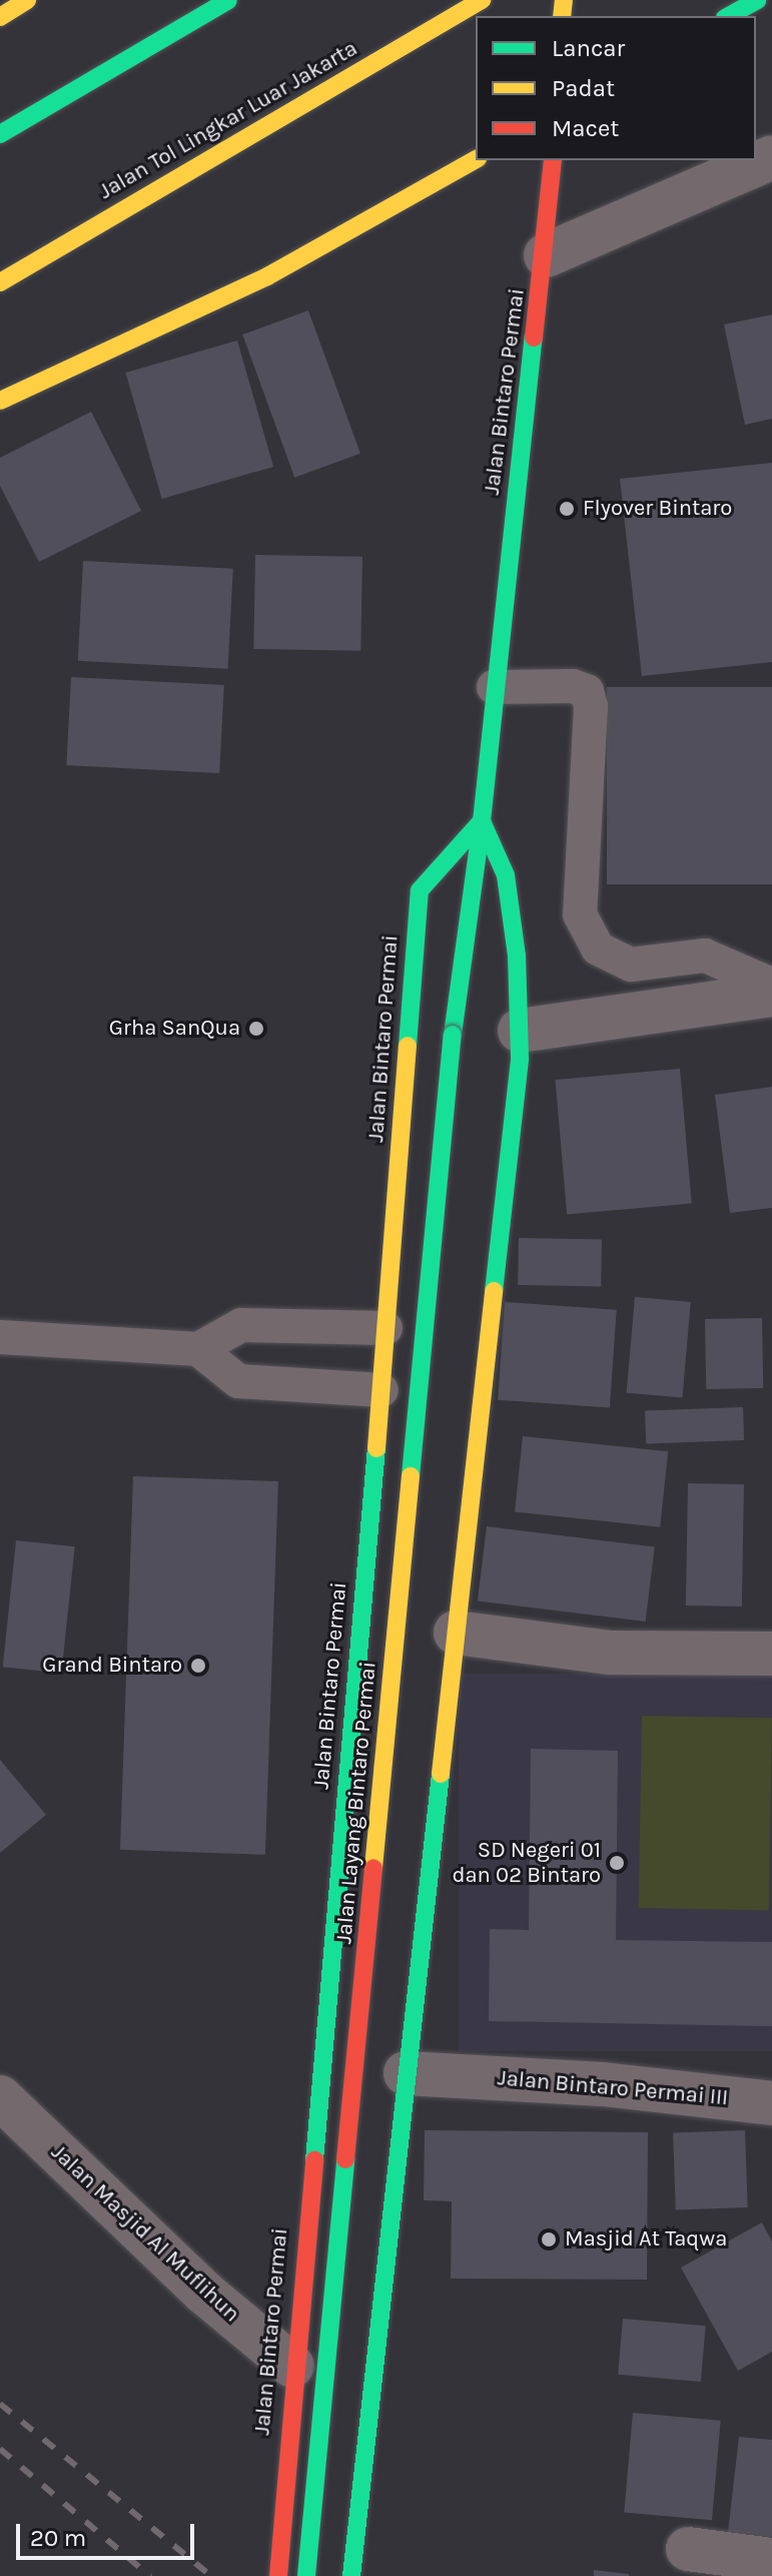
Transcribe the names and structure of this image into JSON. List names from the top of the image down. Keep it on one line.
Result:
{"streets":{"main road":["Jalan Tol Lingkar Luar Jakarta","Jalan Bintaro Permai","Jalan Layang Bintaro Permai"],"street":["Jalan Bintaro Permai III","Jalan Masjid Al Muflihun"]},"crossings":[["Jalan Bintaro Permai","Jalan Layang Bintaro Permai"],["Jalan Bintaro Permai","Jalan Bintaro Permai III"],["Jalan Bintaro Permai","Jalan Masjid Al Muflihun"]],"places":["Flyover Bintaro","Grha SanQua","Grand Bintaro","SD Negeri 01 dan 02 Bintaro","Masjid At Taqwa"],"legend":["Lancar","Padat","Macet"],"scale_bar":"20 m"}
